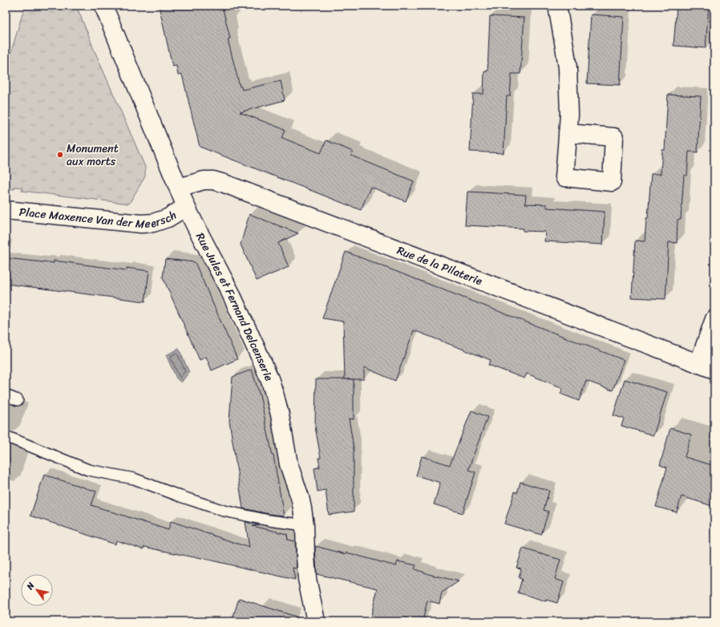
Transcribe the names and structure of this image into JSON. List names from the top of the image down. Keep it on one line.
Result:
{"streets":{"street":["Place Maxence Van der Meersch","Rue de la Pilaterie","Rue Jules et Fernand Delcenserie"]},"crossings":[["Place Maxence Van der Meersch","Rue Jules et Fernand Delcenserie"],["Rue de la Pilaterie","Rue Jules et Fernand Delcenserie"]],"places":["Monument aux morts"],"north":"top left"}
